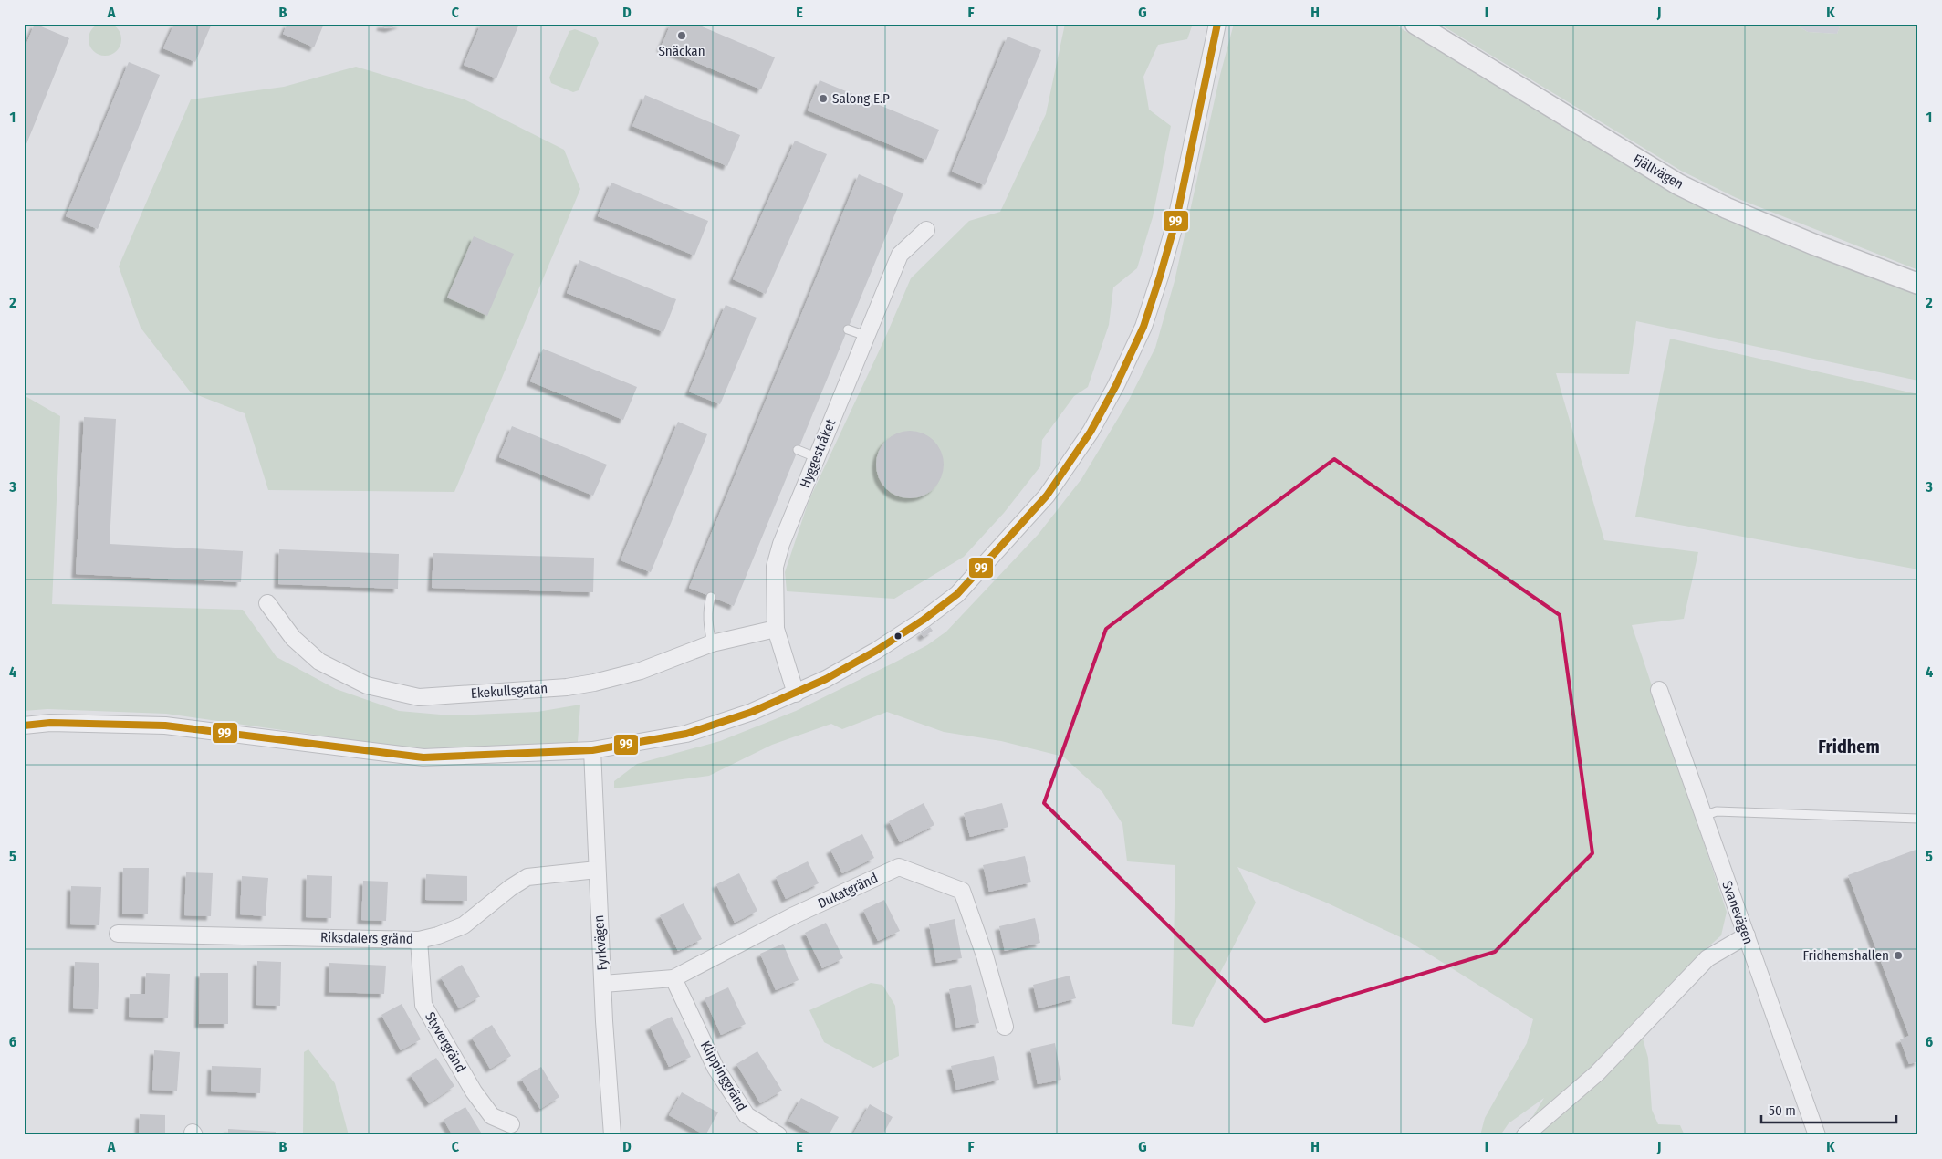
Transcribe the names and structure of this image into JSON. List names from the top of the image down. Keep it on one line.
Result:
{"streets":{"street":["Fjällvägen","Hyggestråket","Ekekullsgatan","Dukatgränd","Svanevägen","Riksdalers gränd","Fyrkvägen","Styvergränd","Klippinggränd"]},"crossings":[["Hyggestråket","Ekekullsgatan"],["Dukatgränd","Fyrkvägen"],["Dukatgränd","Klippinggränd"],["Riksdalers gränd","Fyrkvägen"],["Riksdalers gränd","Styvergränd"]],"districts":["Fridhem"],"places":["Snäckan","Salong E.P","Fridhemshallen"],"lines":["transit line 99"],"scale_bar":"50 m","grid":{"columns":["A","B","C","D","E","F","G","H","I","J","K"],"rows":["1","2","3","4","5","6"]}}
